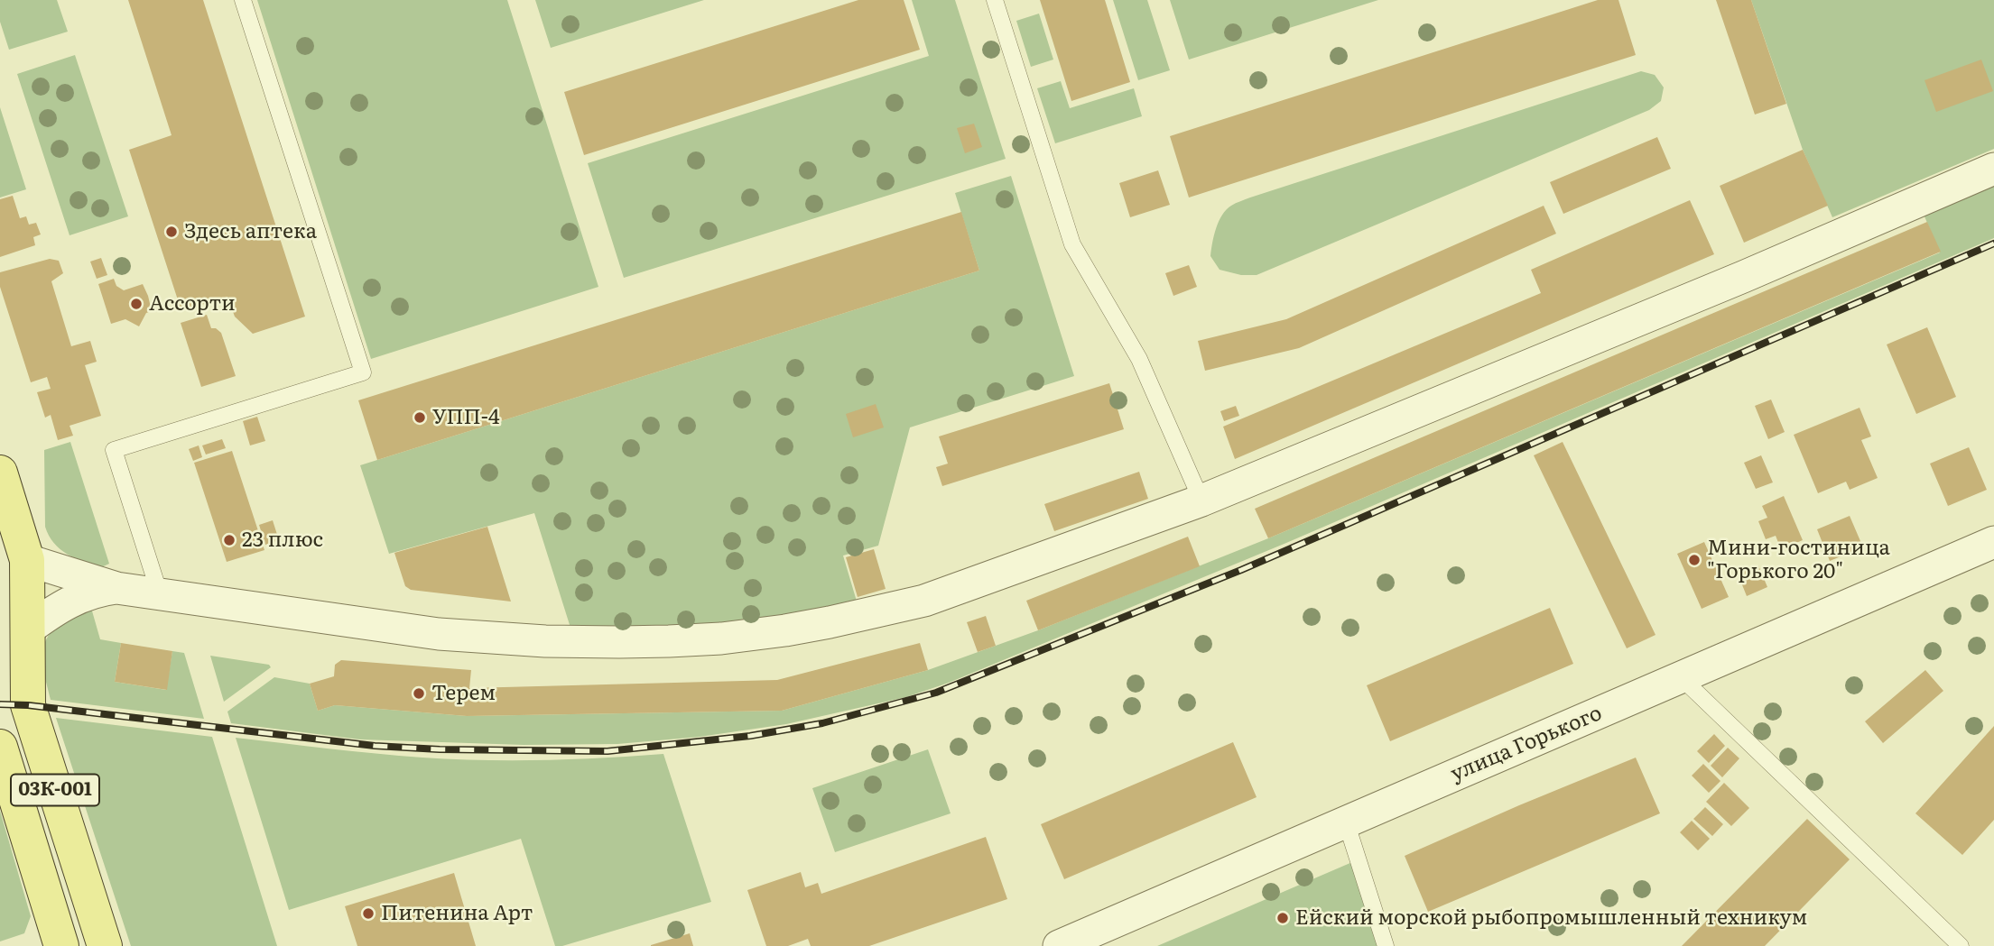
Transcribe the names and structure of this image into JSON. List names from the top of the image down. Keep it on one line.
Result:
{"streets":{"main road":["03К-001"],"street":["улица Горького"]},"places":["Здесь аптека","Ассорти","УПП-4","23 плюс","Мини-гостиница \"Горького 20\"","Терем","Питенина Арт","Ейский морской рыбопромышленный техникум"]}
